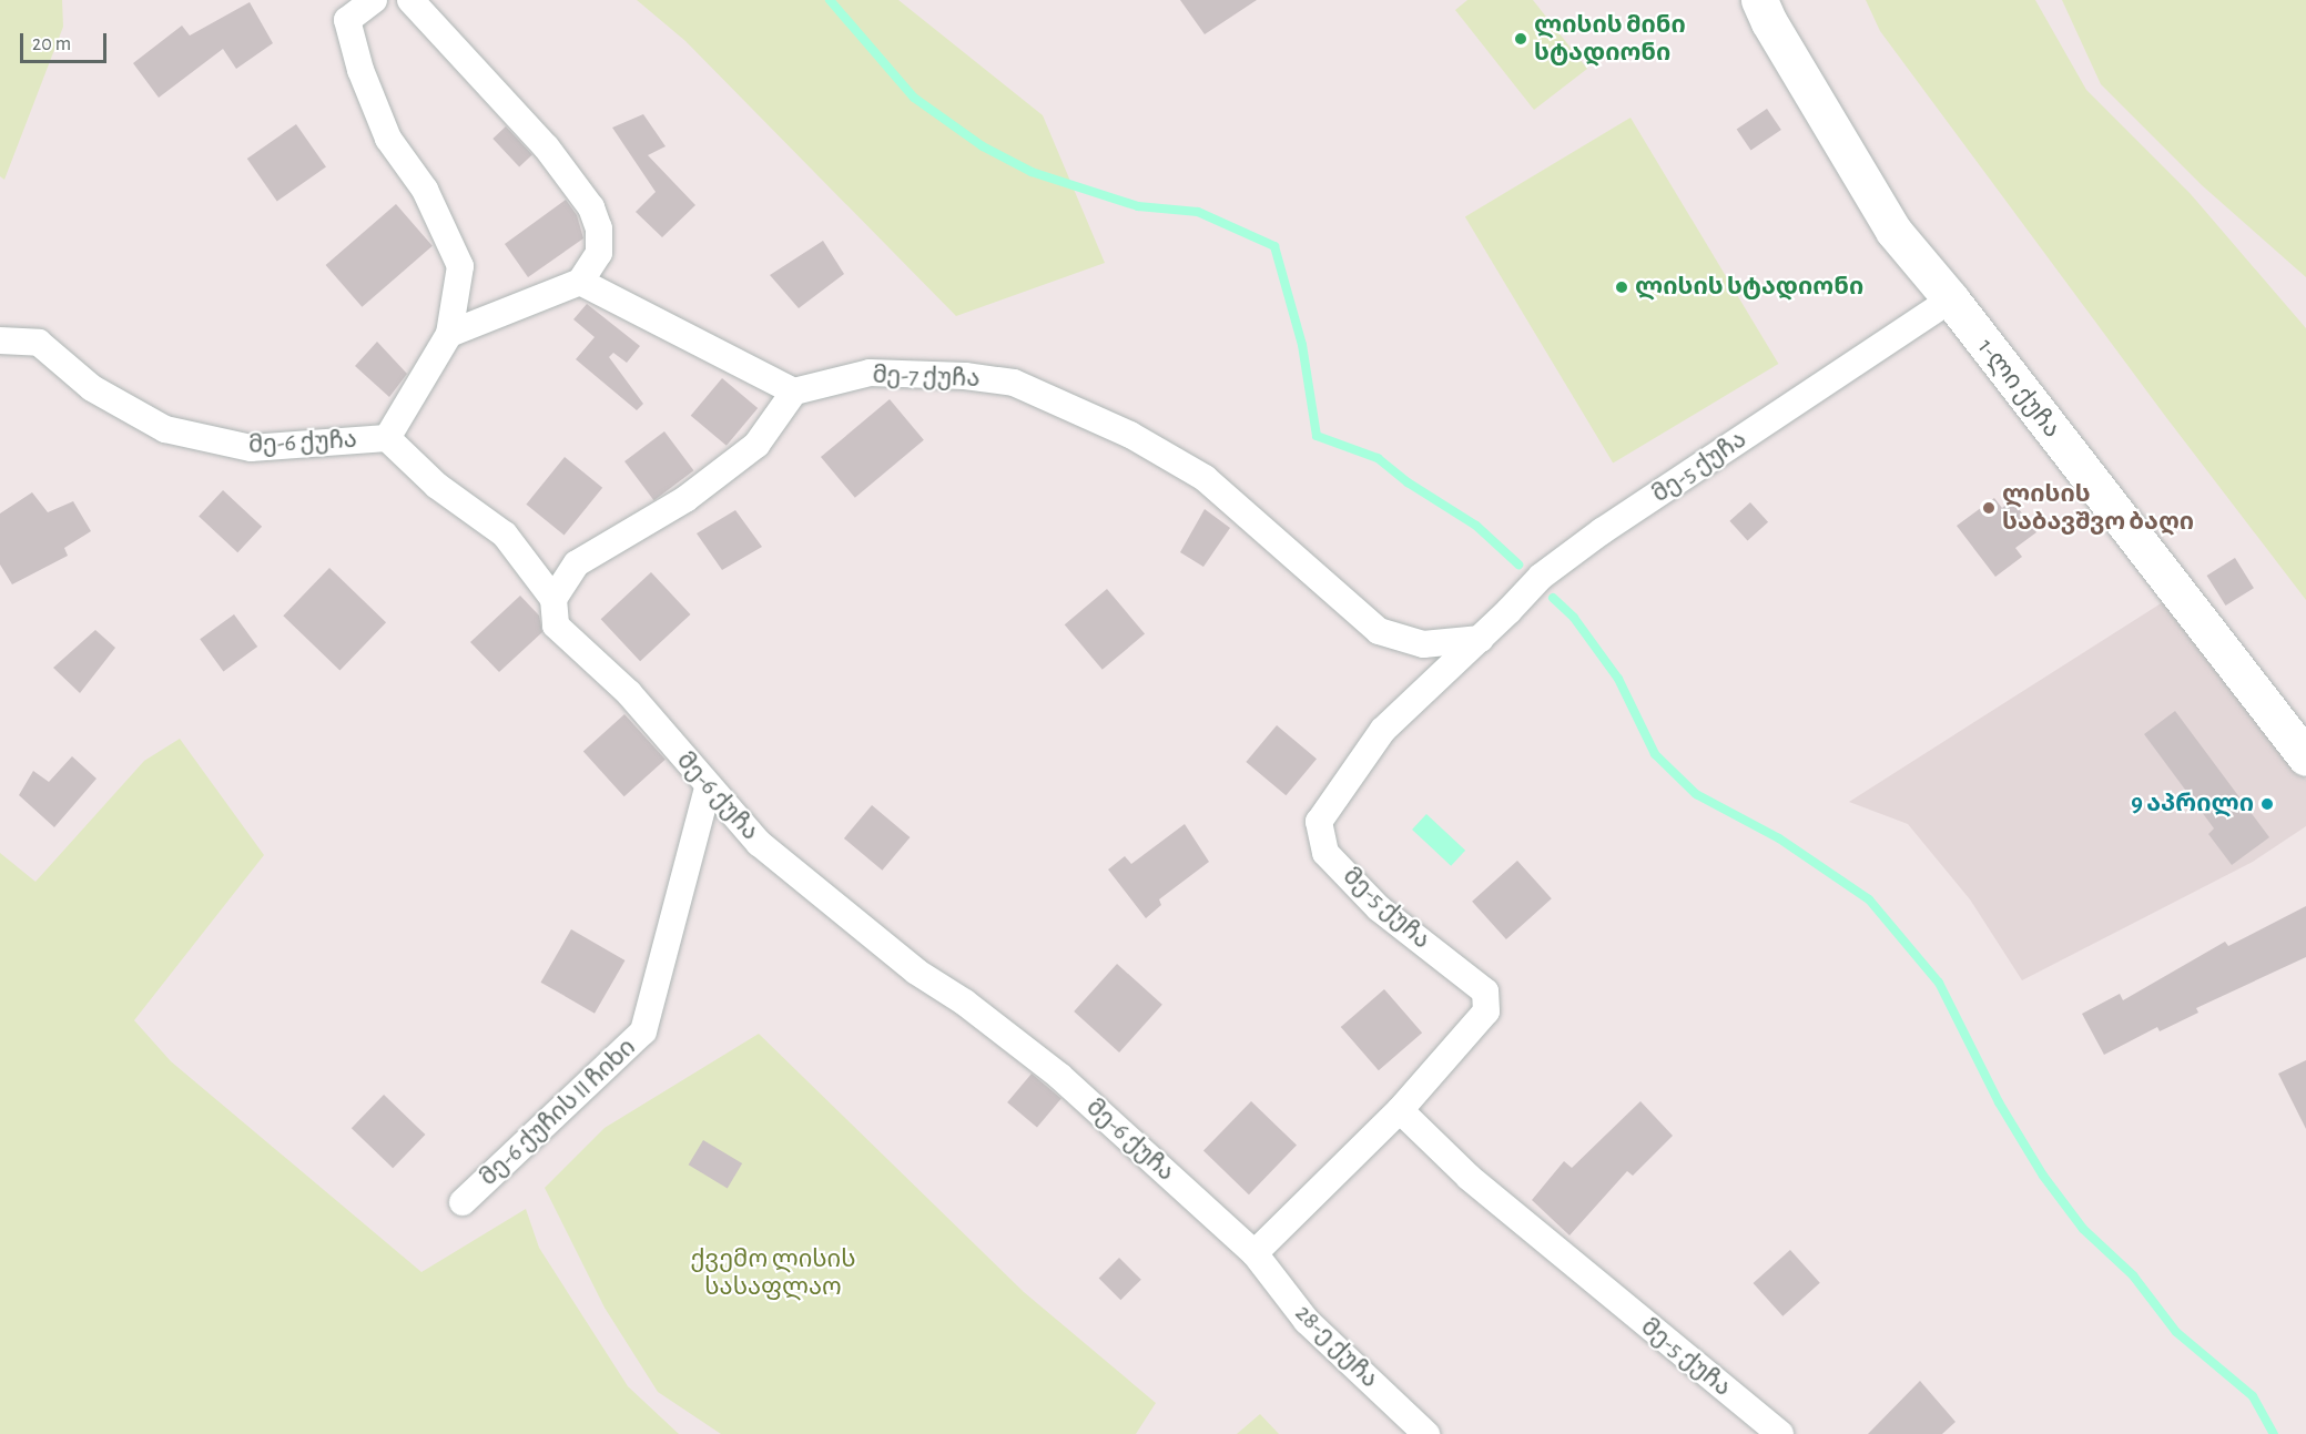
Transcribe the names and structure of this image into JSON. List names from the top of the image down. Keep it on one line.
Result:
{"streets":{"main road":["1-ლი ქუჩა"],"street":["მე-7 ქუჩა","მე-6 ქუჩა","მე-5 ქუჩა","მე-6 ქუჩის II ჩიხი","28-ე ქუჩა"]},"crossings":[["მე-7 ქუჩა","მე-5 ქუჩა"],["1-ლი ქუჩა","მე-5 ქუჩა"],["მე-6 ქუჩა","მე-6 ქუჩის II ჩიხი"],["მე-6 ქუჩა","28-ე ქუჩა"]],"parks":["ქვემო ლისის სასაფლაო"],"places":["ლისის მინი სტადიონი","ლისის სტადიონი","ლისის საბავშვო ბაღი","9 აპრილი"],"scale_bar":"20 m"}
